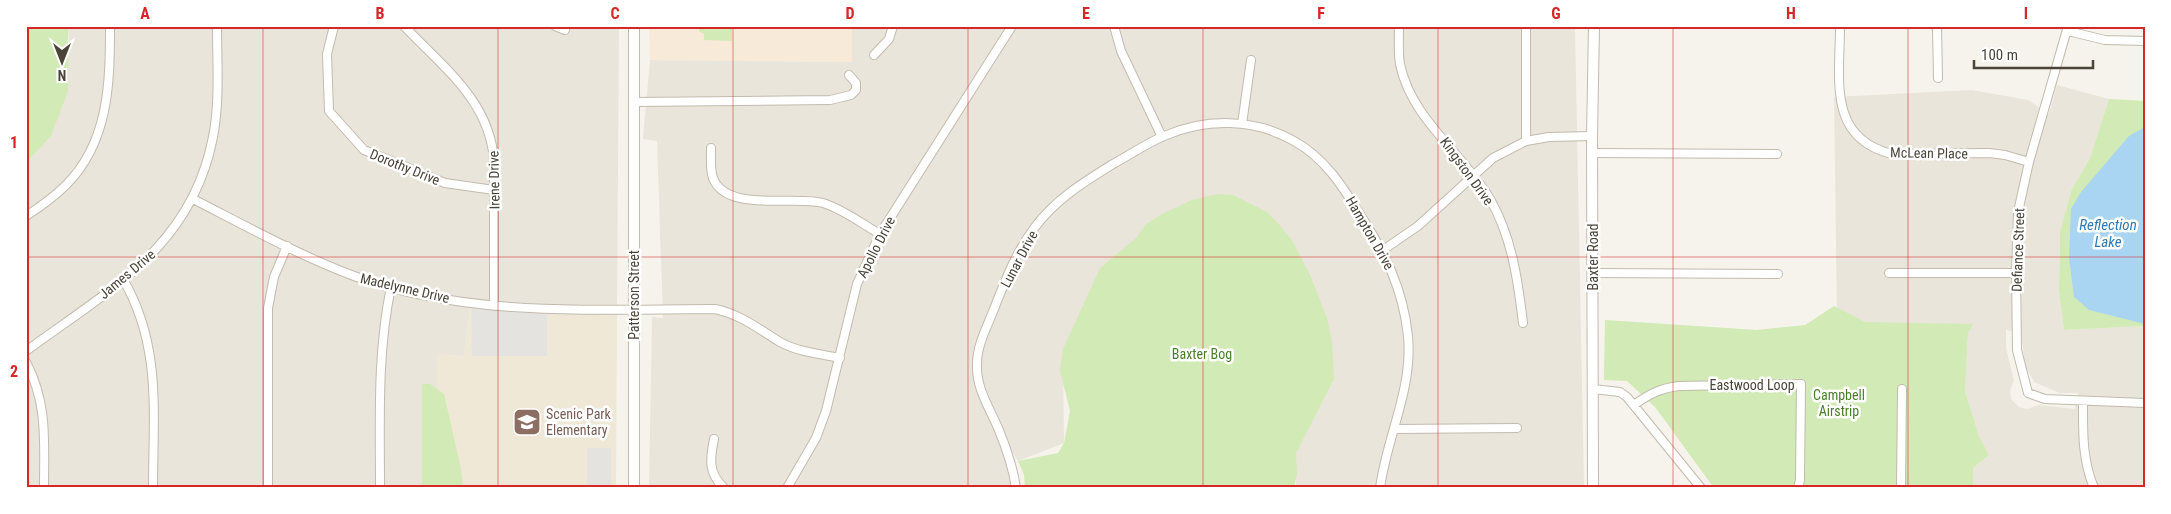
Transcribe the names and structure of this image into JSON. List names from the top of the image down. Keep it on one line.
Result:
{"streets":{"street":["McLean Place","Dorothy Drive","Kingston Drive","Irene Drive","Hampton Drive","Apollo Drive","Defiance Street","Baxter Road","Lunar Drive","James Drive","Madelynne Drive","Patterson Street","Eastwood Loop"]},"crossings":[["McLean Place","Defiance Street"],["Dorothy Drive","Irene Drive"],["Irene Drive","Madelynne Drive"],["Hampton Drive","Lunar Drive"],["Apollo Drive","Madelynne Drive"],["James Drive","Madelynne Drive"],["Madelynne Drive","Patterson Street"]],"water":["Reflection Lake"],"parks":["Baxter Bog","Campbell Airstrip"],"places":{"school or university":["Scenic Park Elementary"]},"scale_bar":"100 m","north":"bottom","grid":{"columns":["A","B","C","D","E","F","G","H","I"],"rows":["1","2"]}}
